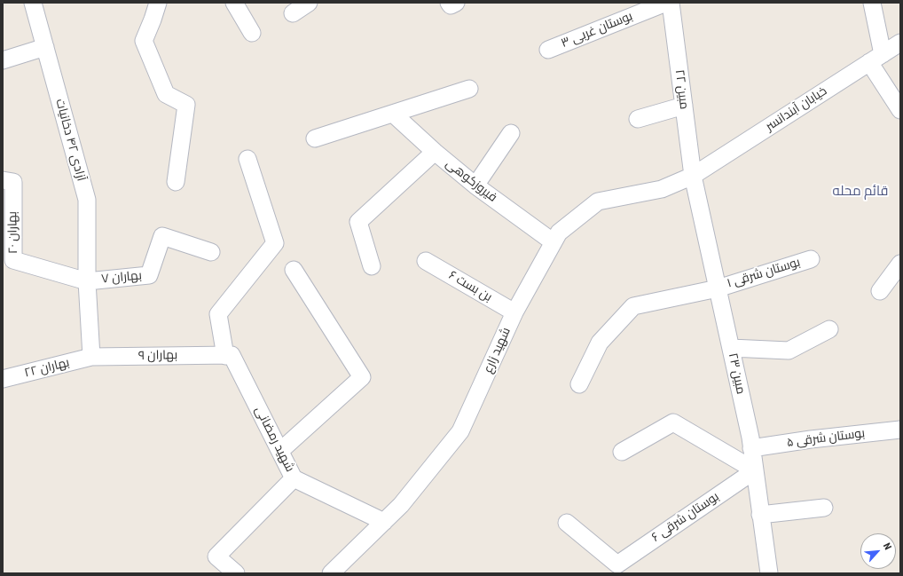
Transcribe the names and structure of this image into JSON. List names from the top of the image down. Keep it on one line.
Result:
{"streets":{"street":["بوستان غربی ۳","مبین ۲۲","خیابان آبندانسر","آزادی ۴۲ دخانیات","فیروزکوهی","بهاران ۲۰","بوستان شرقی ۱","بهاران ۷","بن بست ۶","شهید زارع","بهاران ۹","بهاران ۲۲","مبین ۲۳","بوستان شرقی ۵","شهید رمضانی","بوستان شرقی ۶"]},"crossings":[["مبین ۲۲","خیابان آبندانسر"],["مبین ۲۲","شهید زارع"],["مبین ۲۲","مبین ۲۳"],["خیابان آبندانسر","شهید زارع"],["خیابان آبندانسر","مبین ۲۳"],["آزادی ۴۲ دخانیات","بهاران ۲۰"],["آزادی ۴۲ دخانیات","بهاران ۷"],["آزادی ۴۲ دخانیات","بهاران ۹"],["آزادی ۴۲ دخانیات","بهاران ۲۲"],["فیروزکوهی","شهید زارع"],["بهاران ۲۰","بهاران ۷"],["بوستان شرقی ۱","مبین ۲۳"],["بن بست ۶","شهید زارع"],["شهید زارع","مبین ۲۳"],["شهید زارع","شهید رمضانی"],["بهاران ۹","بهاران ۲۲"],["بهاران ۹","شهید رمضانی"],["مبین ۲۳","بوستان شرقی ۵"],["مبین ۲۳","بوستان شرقی ۶"]],"districts":["قائم محله"],"north":"top right"}
